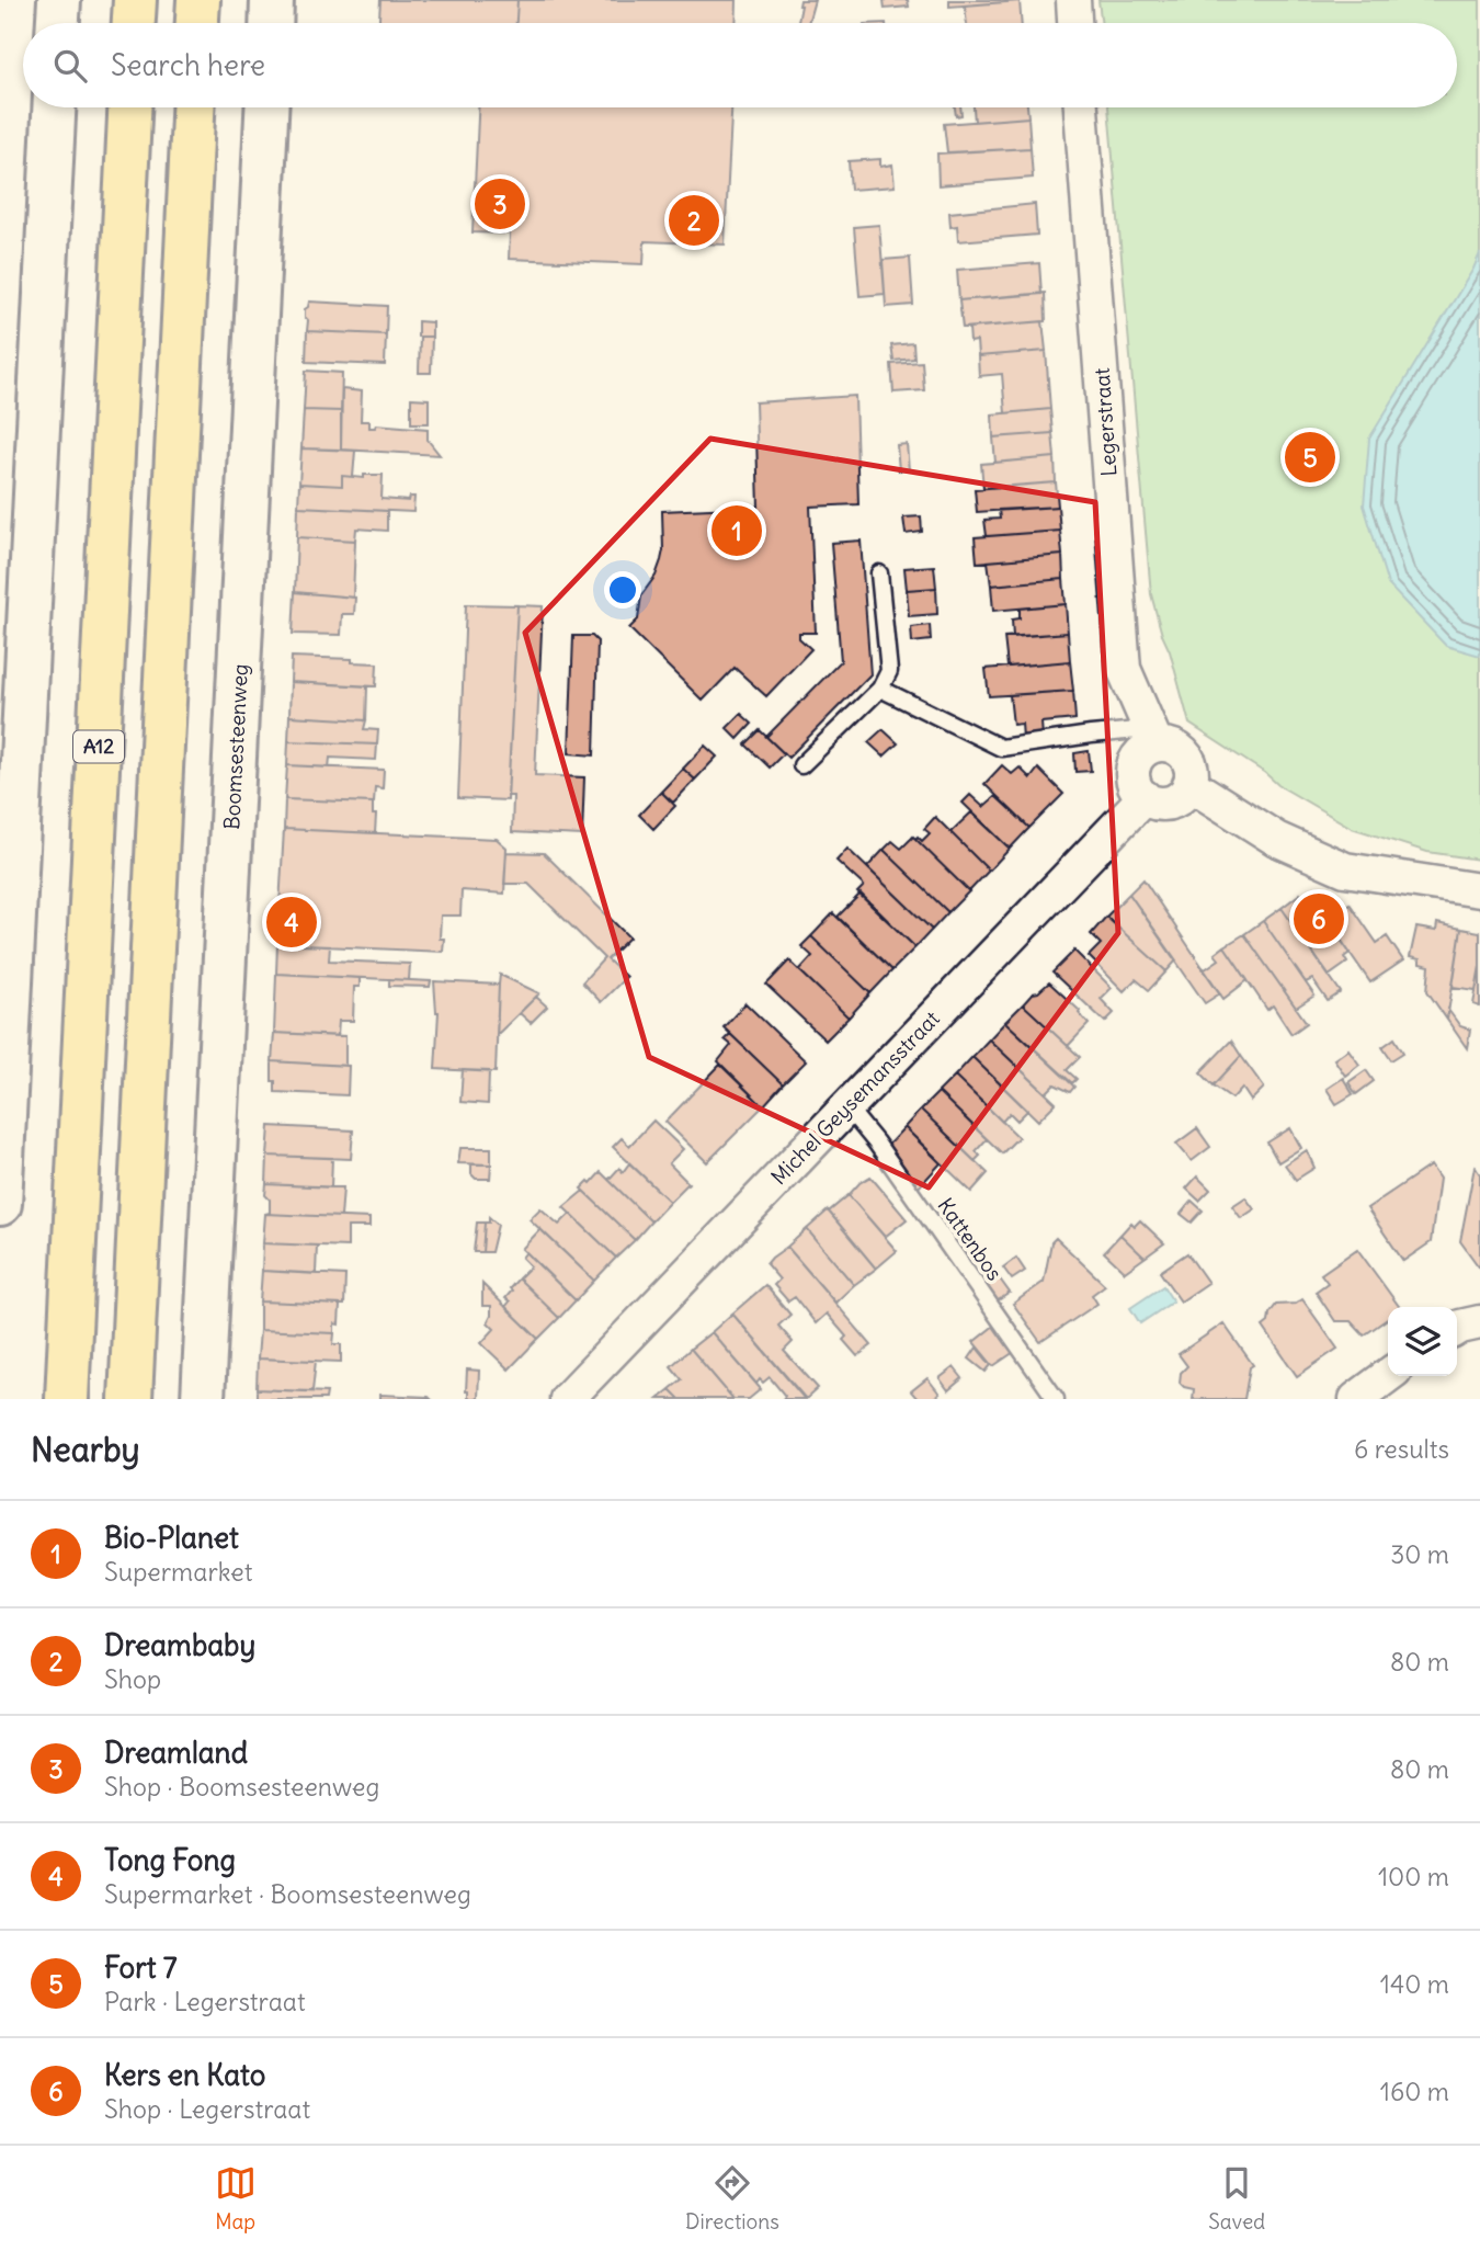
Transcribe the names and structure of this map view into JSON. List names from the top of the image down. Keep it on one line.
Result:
{"streets":{"highway":["A12"],"main road":["Boomsesteenweg"],"street":["Legerstraat","Michel Geysemansstraat"],"lane":["Kattenbos"]},"crossings":[["Legerstraat","Michel Geysemansstraat"],["Michel Geysemansstraat","Kattenbos"]],"page":{"search":"Search here","pins":["3","2","5","1","6","4"],"heading":["Nearby","6 results"],"list":[{"mark":"1","name":"Bio-Planet","note":"Supermarket","value":"30 m"},{"mark":"2","name":"Dreambaby","note":"Shop","value":"80 m"},{"mark":"3","name":"Dreamland","note":"Shop · Boomsesteenweg","value":"80 m"},{"mark":"4","name":"Tong Fong","note":"Supermarket · Boomsesteenweg","value":"100 m"},{"mark":"5","name":"Fort 7","note":"Park · Legerstraat","value":"140 m"},{"mark":"6","name":"Kers en Kato","note":"Shop · Legerstraat","value":"160 m"}],"nav":["Map","Directions","Saved"]}}
